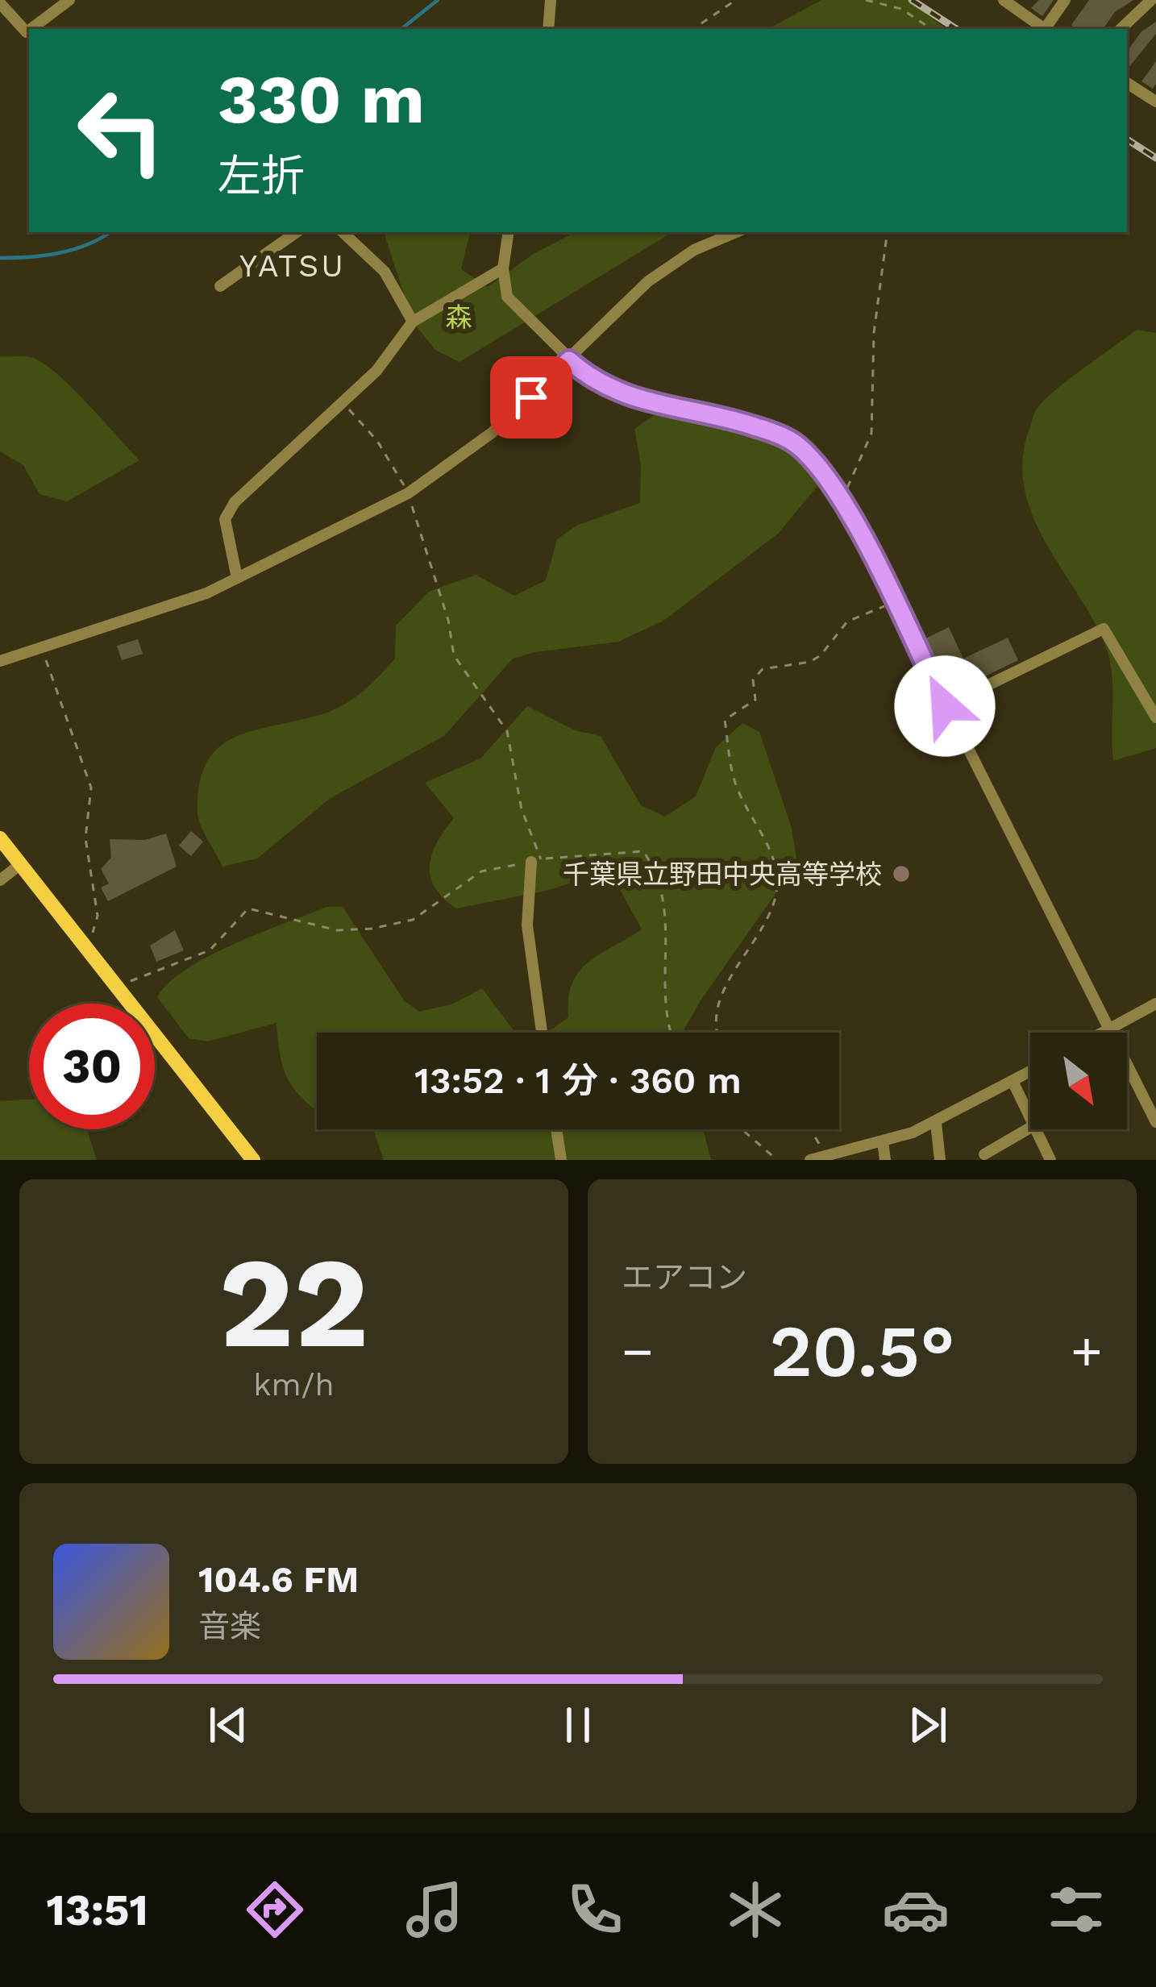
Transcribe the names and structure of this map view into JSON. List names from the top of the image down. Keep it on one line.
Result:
{"districts":["YATSU"],"parks":["森"],"places":["千葉県立野田中央高等学校"],"north":"bottom right","page":{"turn":["330 m","左折"],"limit":"30","trip":"13:52 · 1 分 · 360 m","tile":[["22","km/h"],"エアコン"],"heat":["−","20.5°","+"],"song":["104.6 FM","音楽"],"tabs":"13:51"}}
